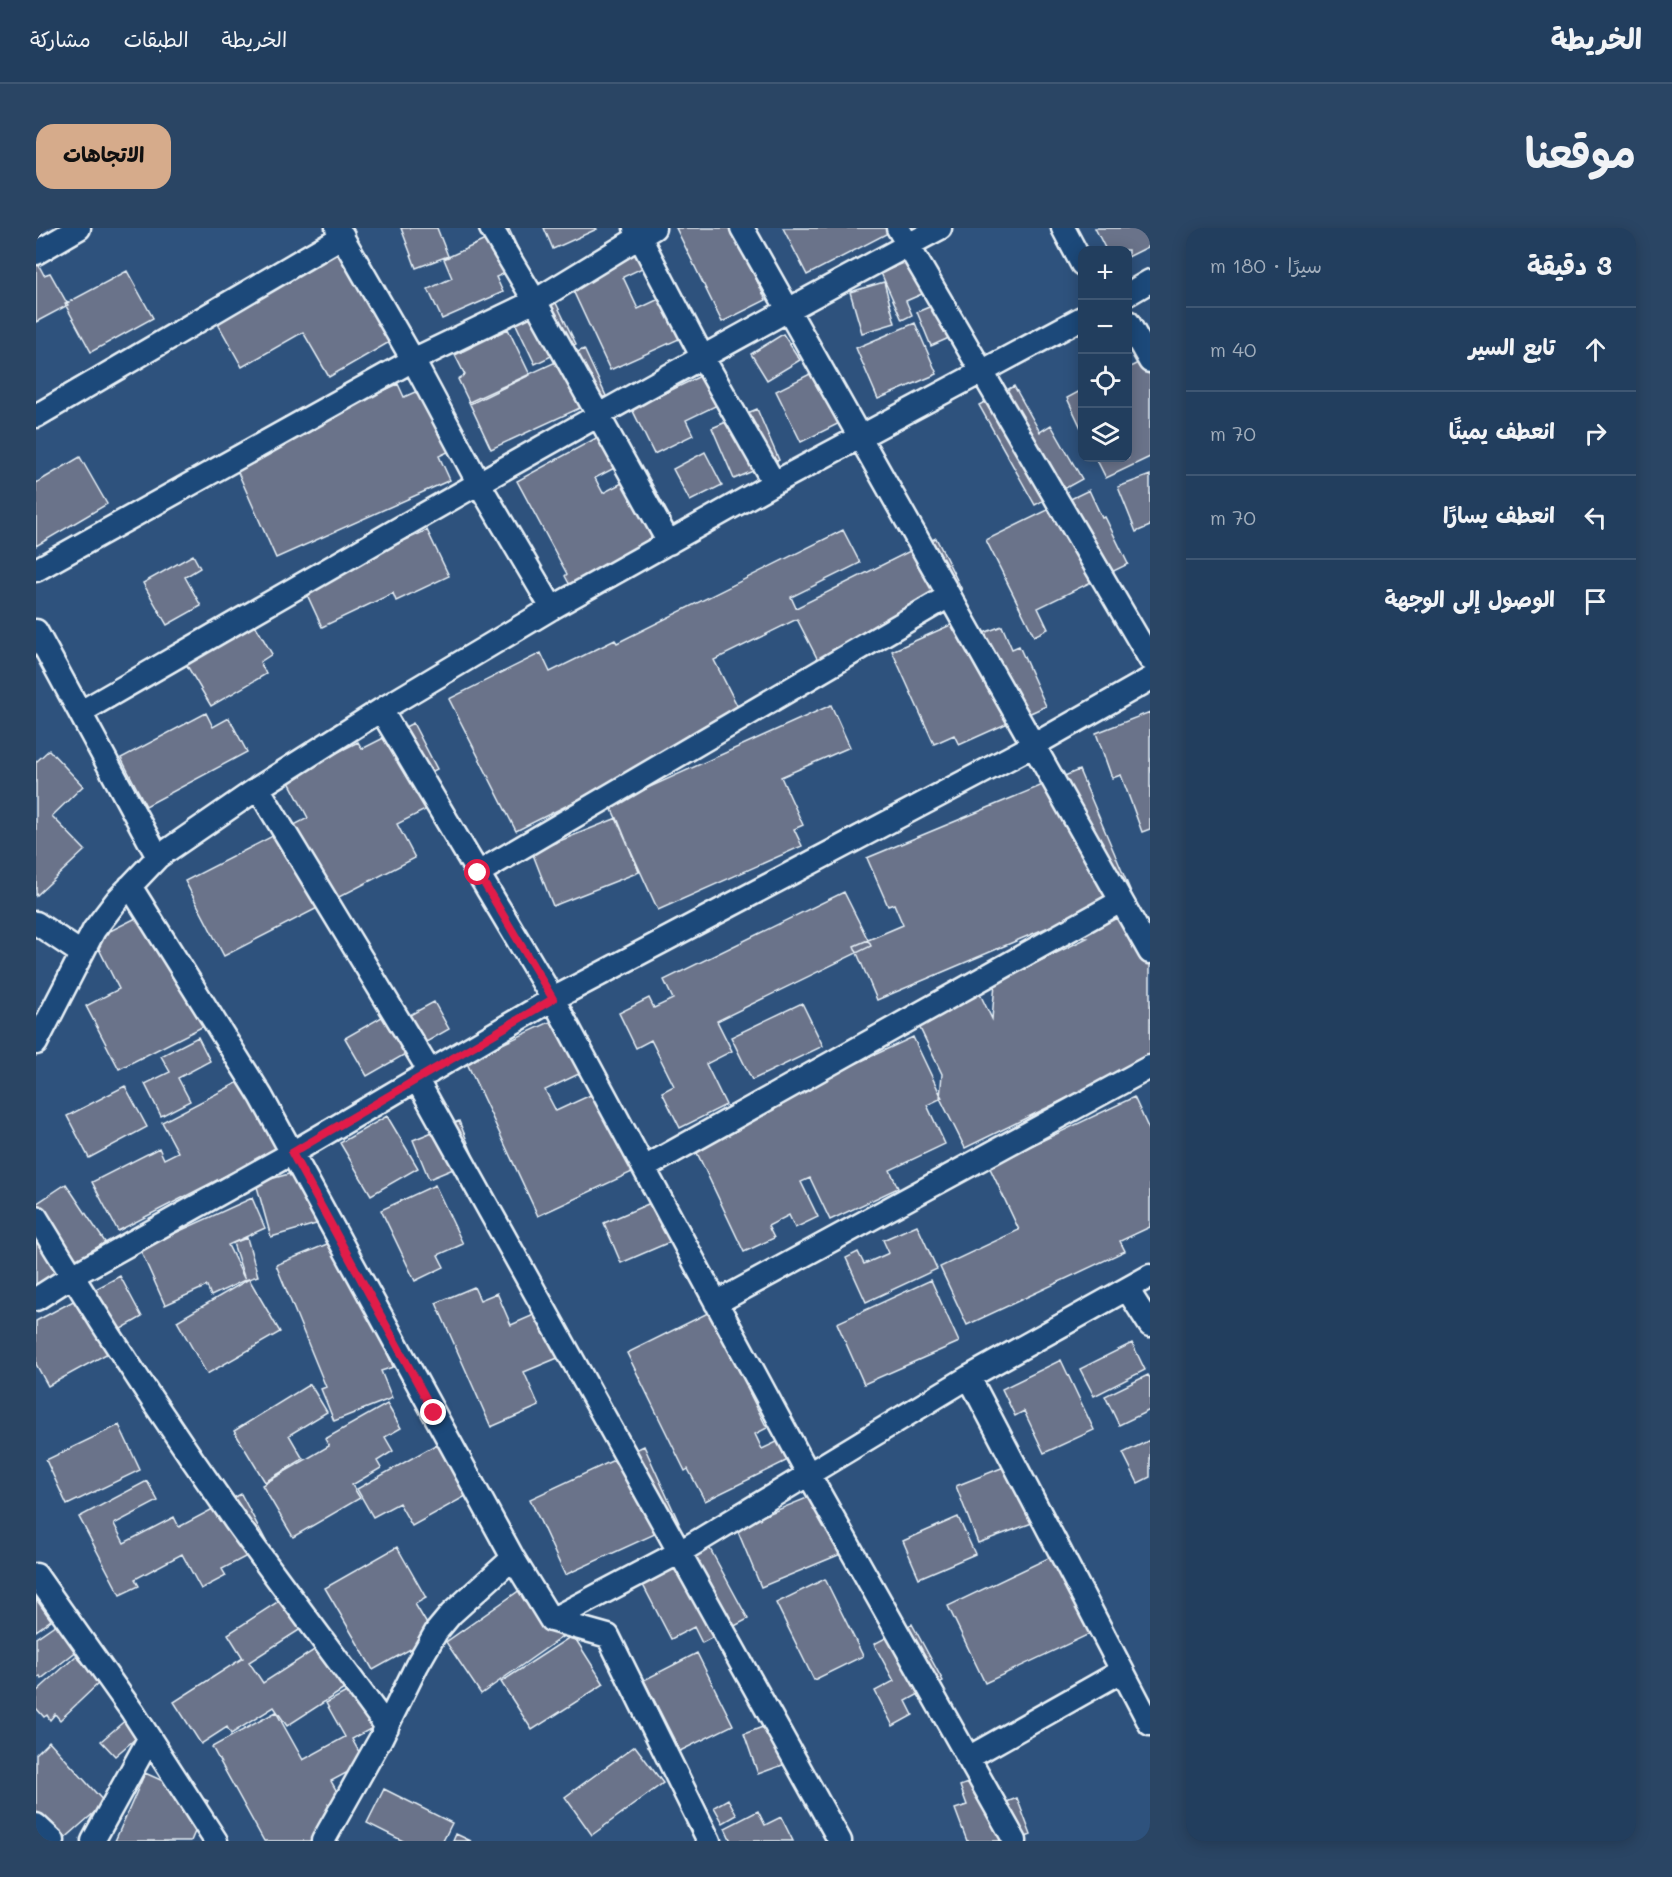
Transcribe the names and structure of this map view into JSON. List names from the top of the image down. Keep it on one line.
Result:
{"page":{"header":"الخريطة","nav":["الخريطة","الطبقات","مشاركة"],"title":"موقعنا","buttons":"الاتجاهات","heading":["3 دقيقة","سيرًا · 180 m"],"map_buttons":["+","−"],"list":[["تابع السير","40 m"],["انعطف يمينًا","70 m"],["انعطف يسارًا","70 m"],"الوصول إلى الوجهة"]}}
